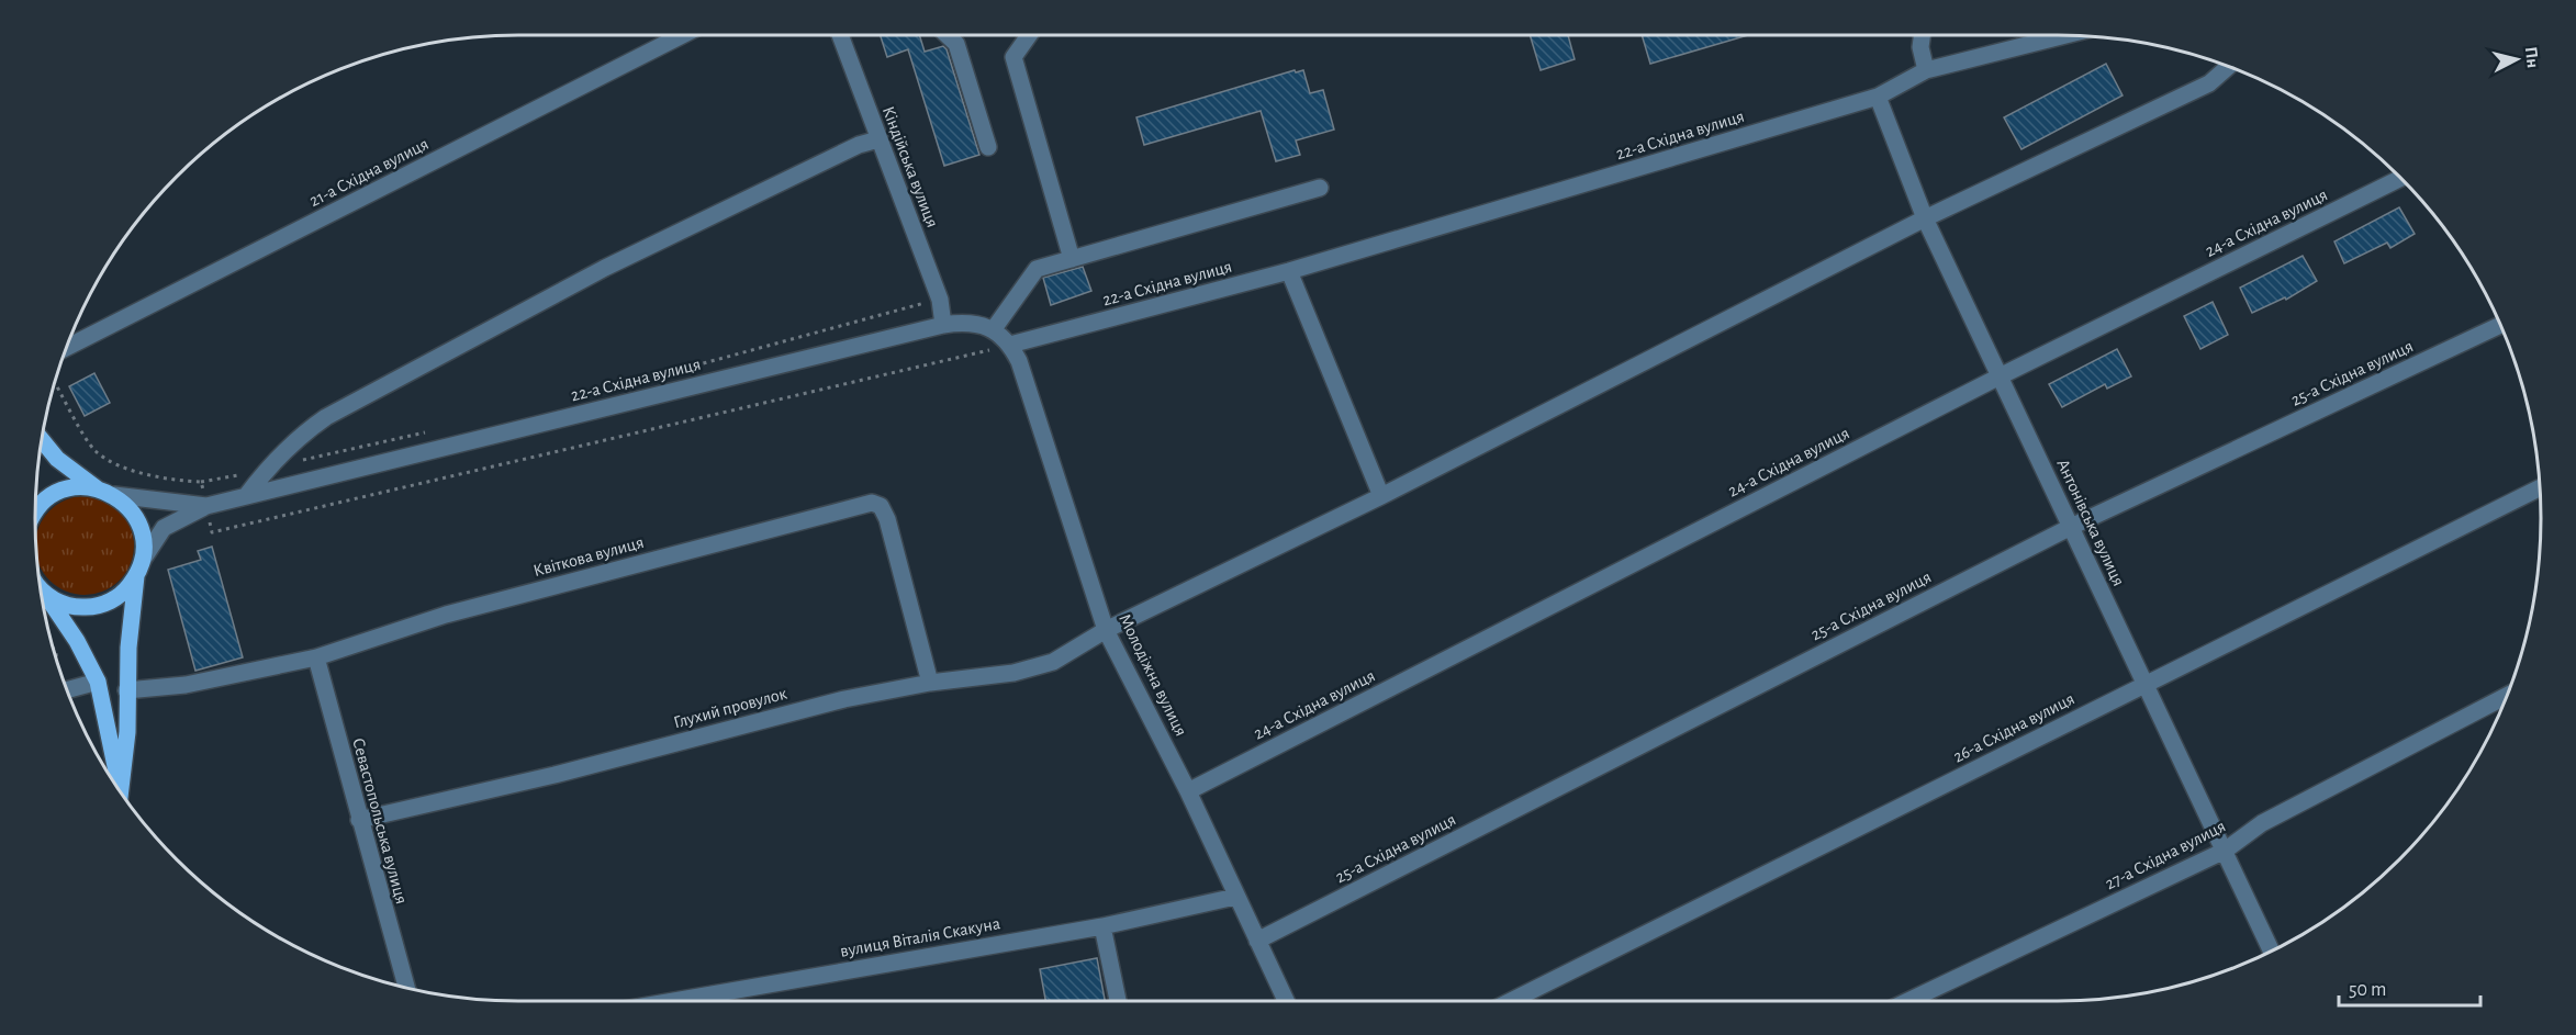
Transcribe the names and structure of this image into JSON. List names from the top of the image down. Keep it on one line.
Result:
{"streets":{"street":["22-а Східна вулиця","Кіндійська вулиця","21-а Східна вулиця","24-а Східна вулиця","25-а Східна вулиця","Антонівська вулиця","Квіткова вулиця","Молодіжна вулиця","Глухий провулок","26-а Східна вулиця","Севастопольська вулиця","27-а Східна вулиця","вулиця Віталія Скакуна"]},"crossings":[["22-а Східна вулиця","Кіндійська вулиця"],["22-а Східна вулиця","Антонівська вулиця"],["22-а Східна вулиця","Молодіжна вулиця"],["24-а Східна вулиця","Антонівська вулиця"],["24-а Східна вулиця","Молодіжна вулиця"],["25-а Східна вулиця","Антонівська вулиця"],["25-а Східна вулиця","Молодіжна вулиця"],["Антонівська вулиця","Глухий провулок"],["Антонівська вулиця","26-а Східна вулиця"],["Антонівська вулиця","27-а Східна вулиця"],["Квіткова вулиця","Глухий провулок"],["Квіткова вулиця","Севастопольська вулиця"],["Молодіжна вулиця","Глухий провулок"],["Молодіжна вулиця","вулиця Віталія Скакуна"],["Глухий провулок","Севастопольська вулиця"]],"scale_bar":"50 m","north":"right"}
